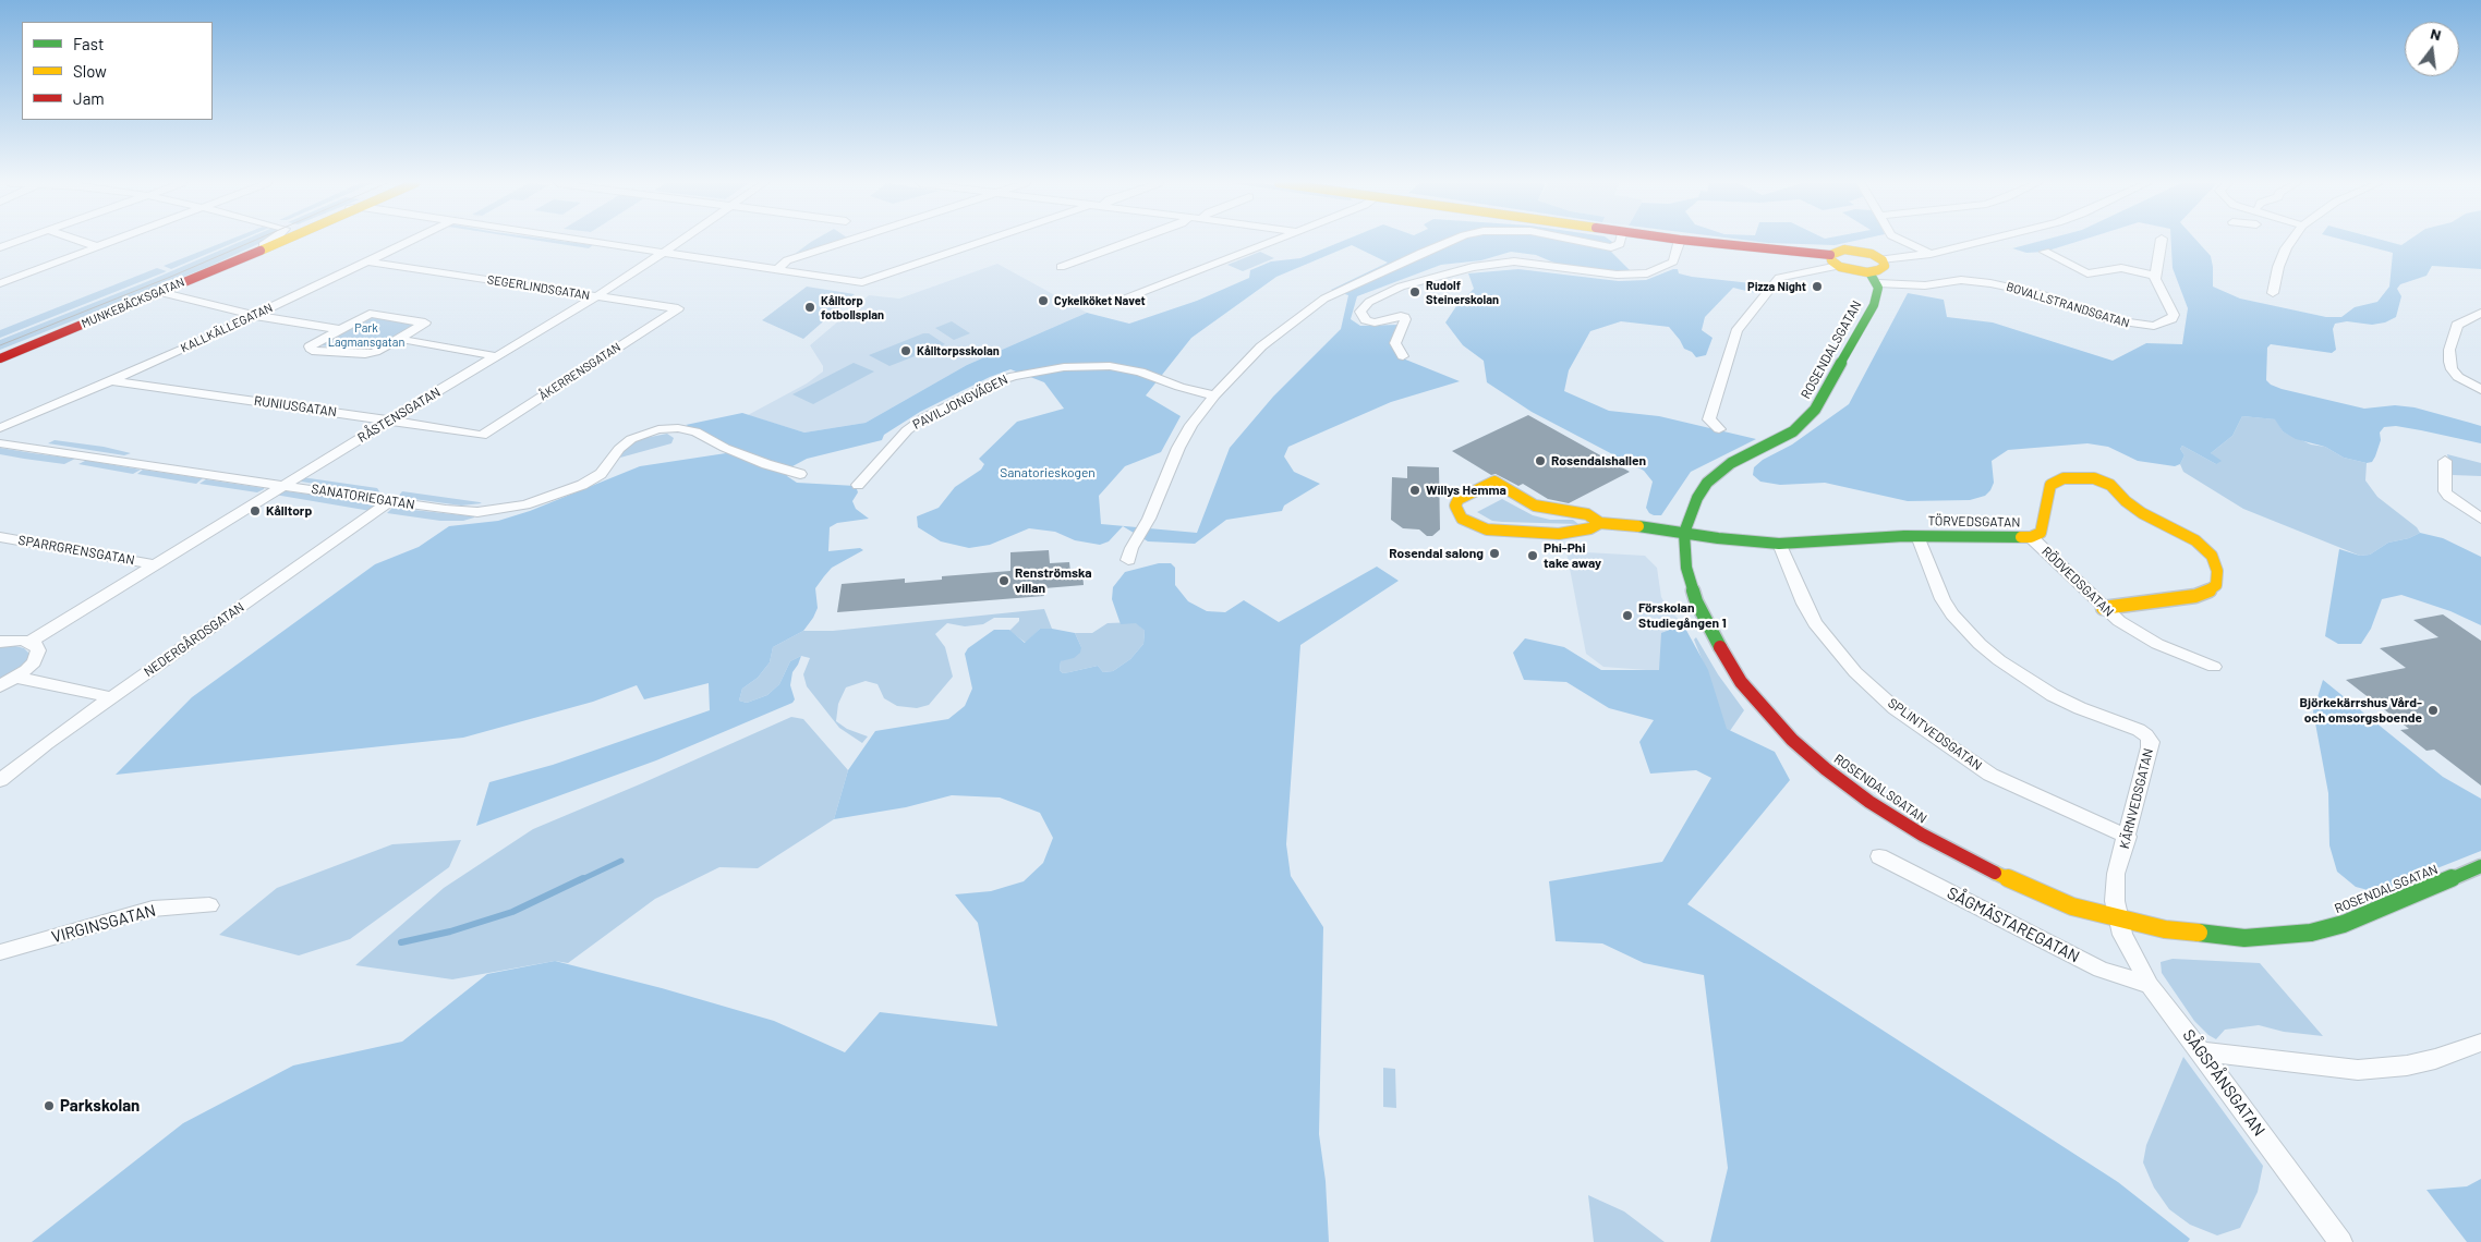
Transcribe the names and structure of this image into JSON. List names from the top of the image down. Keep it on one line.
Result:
{"streets":{"street":["SEGERLINDSGATAN","MUNKEBÄCKSGATAN","BOVALLSTRANDSGATAN","KALLKÄLLEGATAN","ROSENDALSGATAN","ÅKERRENSGATAN","PAVILJONGVÄGEN","RUNIUSGATAN","RÅSTENSGATAN","SANATORIEGATAN","TÖRVEDSGATAN","SPARRGRENSGATAN","RÖDVEDSGATAN","NEDERGÅRDSGATAN","SPLINTVEDSGATAN","KÄRNVEDSGATAN","VIRGINSGATAN","SÅGMÄSTAREGATAN","SÅGSPÅNSGATAN"]},"crossings":[["SEGERLINDSGATAN","KALLKÄLLEGATAN"],["SEGERLINDSGATAN","ÅKERRENSGATAN"],["SEGERLINDSGATAN","RÅSTENSGATAN"],["BOVALLSTRANDSGATAN","ROSENDALSGATAN"],["KALLKÄLLEGATAN","RUNIUSGATAN"],["ROSENDALSGATAN","TÖRVEDSGATAN"],["ROSENDALSGATAN","KÄRNVEDSGATAN"],["ROSENDALSGATAN","SÅGSPÅNSGATAN"],["ÅKERRENSGATAN","RUNIUSGATAN"],["RUNIUSGATAN","RÅSTENSGATAN"],["RÅSTENSGATAN","SANATORIEGATAN"],["RÅSTENSGATAN","SPARRGRENSGATAN"],["SANATORIEGATAN","NEDERGÅRDSGATAN"],["TÖRVEDSGATAN","RÖDVEDSGATAN"],["TÖRVEDSGATAN","SPLINTVEDSGATAN"],["TÖRVEDSGATAN","KÄRNVEDSGATAN"],["SPLINTVEDSGATAN","KÄRNVEDSGATAN"],["KÄRNVEDSGATAN","SÅGSPÅNSGATAN"],["SÅGMÄSTAREGATAN","SÅGSPÅNSGATAN"]],"parks":["Park Lagmansgatan","Sanatorieskogen"],"places":["Pizza Night","Rudolf Steinerskolan","Cykelköket Navet","Kålltorp fotbollsplan","Kålltorpsskolan","Rosendalshallen","Willys Hemma","Kålltorp","Rosendal salong","Phi-Phi take away","Renströmska villan","Förskolan Studiegången 1","Björkekärrshus Vård- och omsorgsboende","Parkskolan"],"legend":["Fast","Slow","Jam"],"north":"top"}
